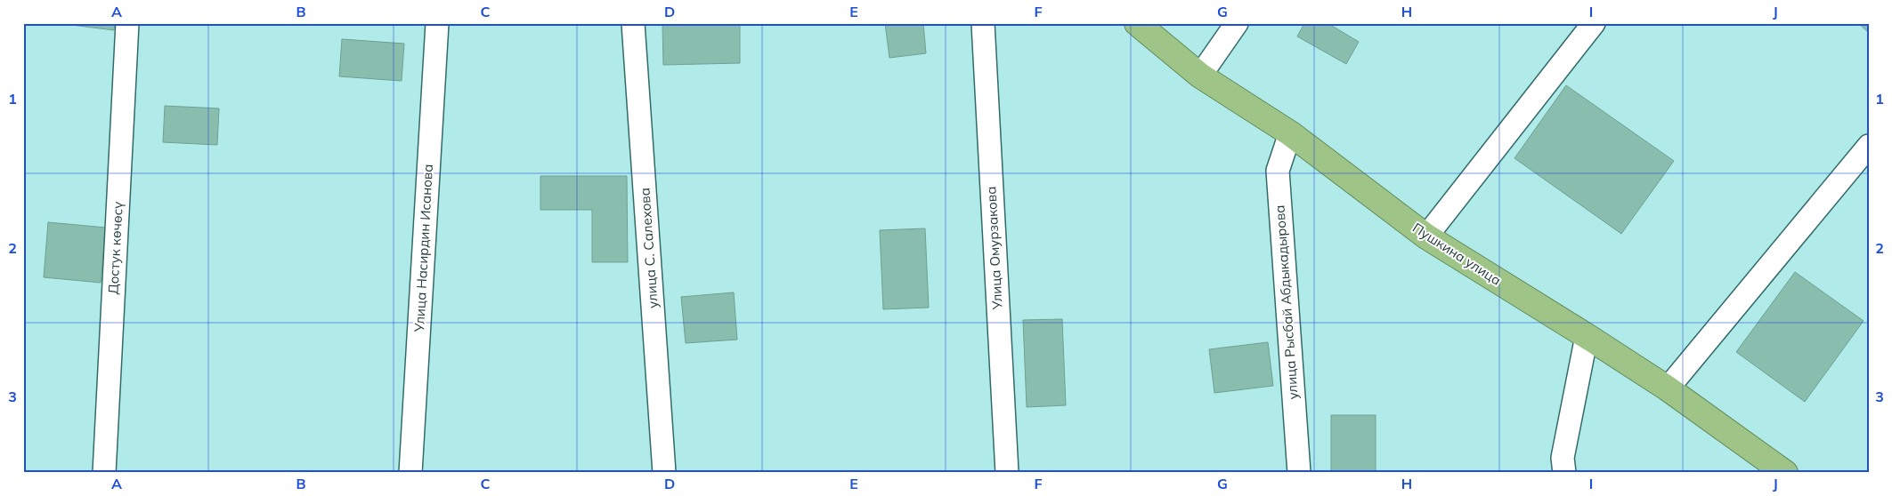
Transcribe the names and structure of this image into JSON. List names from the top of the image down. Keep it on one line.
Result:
{"streets":{"highway":["Пушкина улица"],"street":["Достук көчөсү","Улица Насирдин Исанова","улица С. Салехова","Улица Омурзакова","улица Рысбай Абдыкадырова"]},"crossings":[["Пушкина улица","улица Рысбай Абдыкадырова"]],"grid":{"columns":["A","B","C","D","E","F","G","H","I","J"],"rows":["1","2","3"]}}
